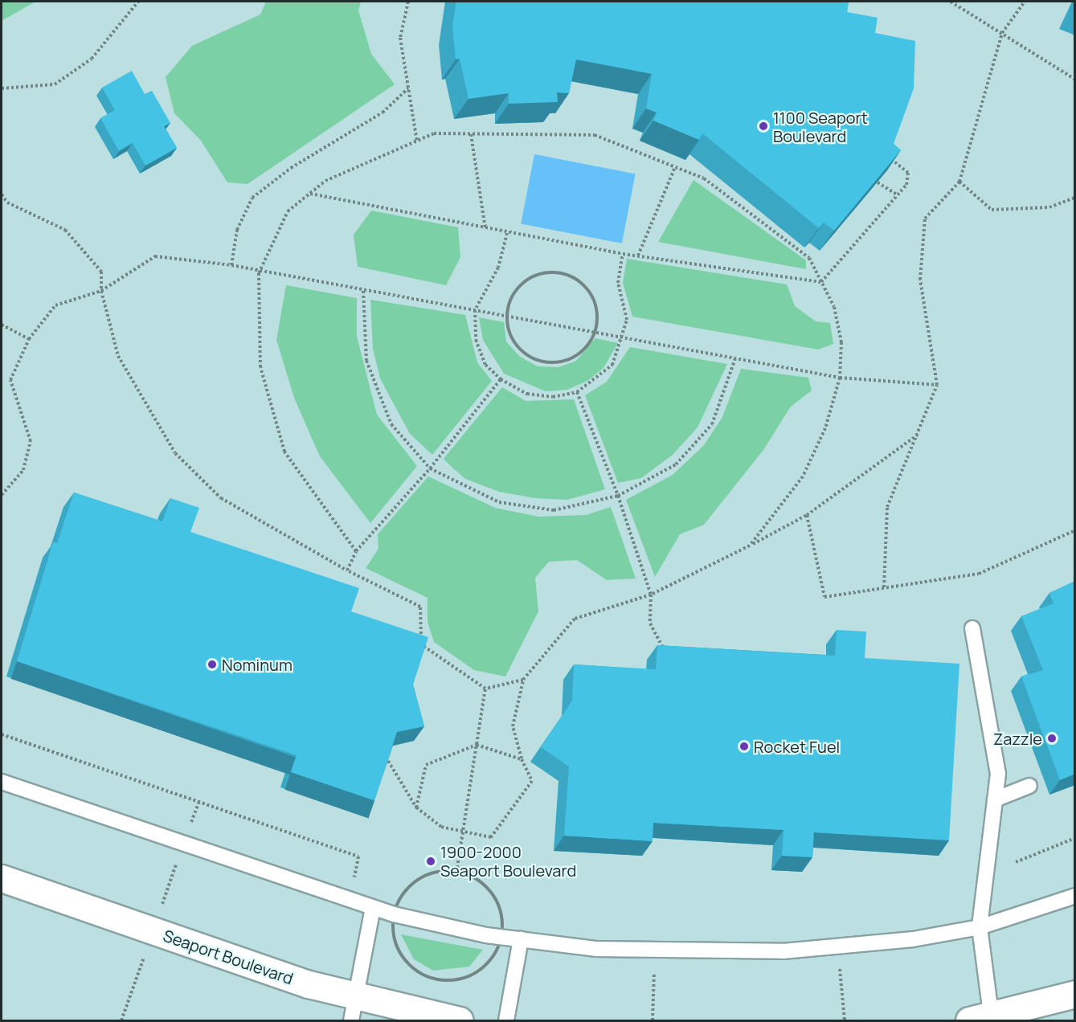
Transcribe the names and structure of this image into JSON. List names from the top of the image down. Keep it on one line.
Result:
{"streets":{"main road":["Seaport Boulevard"]},"places":["1100 Seaport Boulevard","Nominum","Zazzle","Rocket Fuel","1900-2000 Seaport Boulevard"]}
